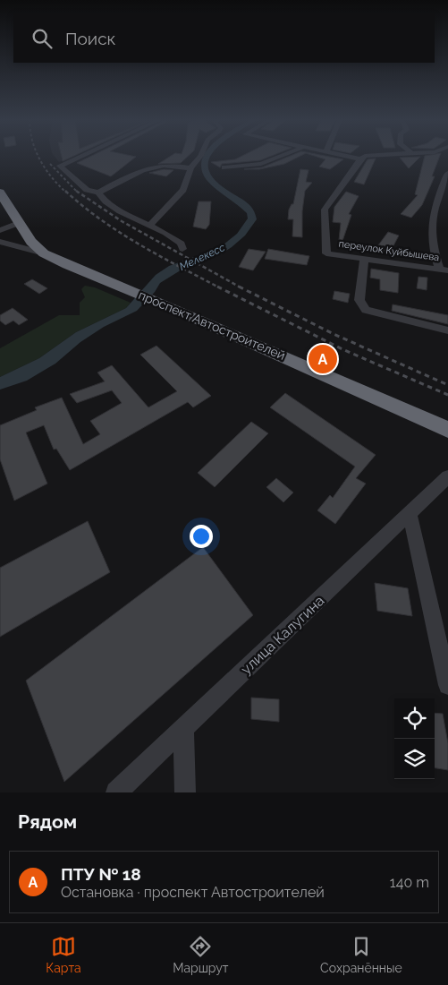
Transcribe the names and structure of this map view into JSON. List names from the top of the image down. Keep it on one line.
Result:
{"streets":{"highway":["проспект Автостроителей"],"street":["переулок Куйбышева","улица Калугина"]},"water":["Мелекесс"],"page":{"search":"Поиск","pins":"A","heading":"Рядом","list":[{"mark":"A","name":"ПТУ № 18","note":"Остановка · проспект Автостроителей","value":"140 m"}],"nav":["Карта","Маршрут","Сохранённые"]}}
